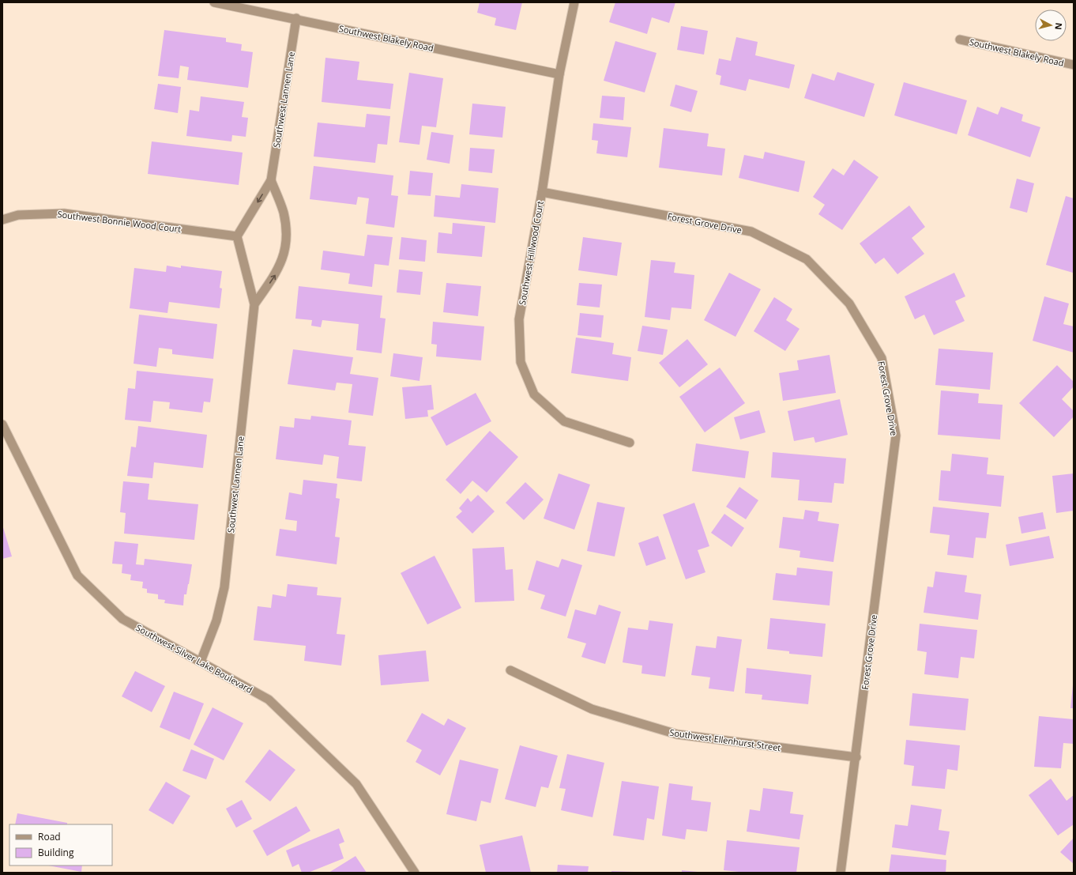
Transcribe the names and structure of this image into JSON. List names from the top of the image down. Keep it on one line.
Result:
{"streets":{"street":["Southwest Blakely Road","Southwest Lannen Lane","Southwest Bonnie Wood Court","Forest Grove Drive","Southwest Hillwood Court","Southwest Silver Lake Boulevard","Southwest Ellenhurst Street"]},"crossings":[["Southwest Blakely Road","Southwest Lannen Lane"],["Southwest Blakely Road","Southwest Hillwood Court"],["Southwest Lannen Lane","Southwest Bonnie Wood Court"],["Southwest Lannen Lane","Southwest Silver Lake Boulevard"],["Forest Grove Drive","Southwest Hillwood Court"],["Forest Grove Drive","Southwest Ellenhurst Street"]],"legend":["Road","Building"],"north":"right"}
